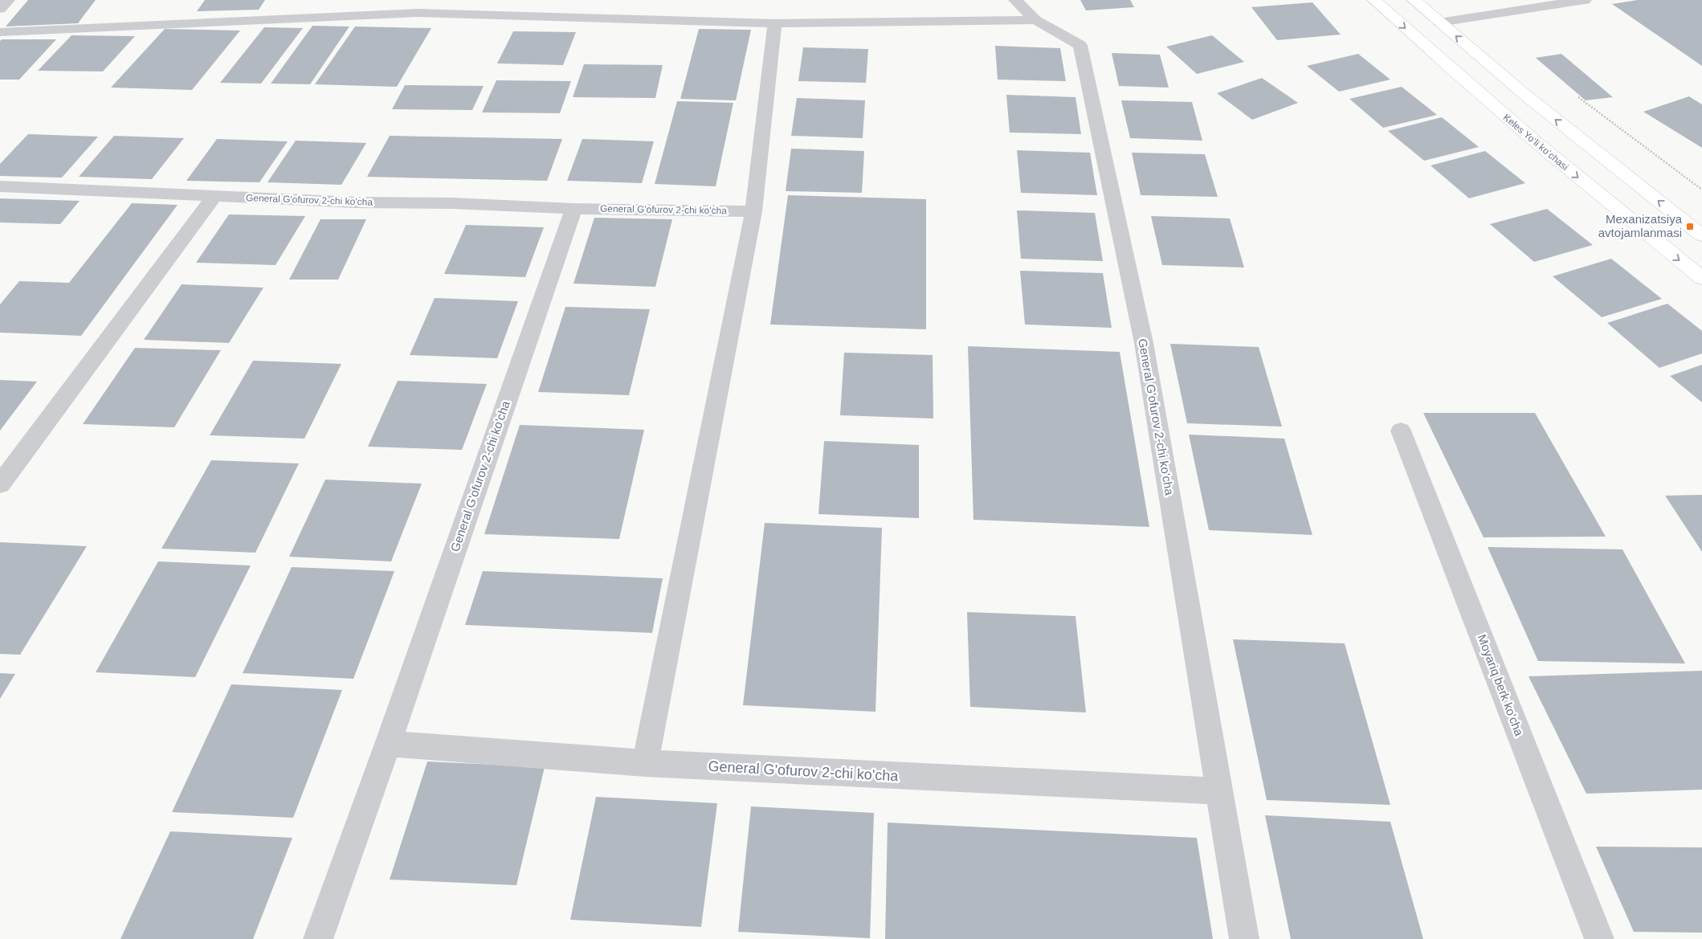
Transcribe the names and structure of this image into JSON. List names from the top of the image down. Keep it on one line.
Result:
{"streets":{"main road":["Keles Yoʻli koʻchasi"],"street":["General G'ofurov 2-chi ko'cha","Moyariq berk ko'cha"]},"places":{"transit":["Mexanizatsiya avtojamlanmasi"]}}
